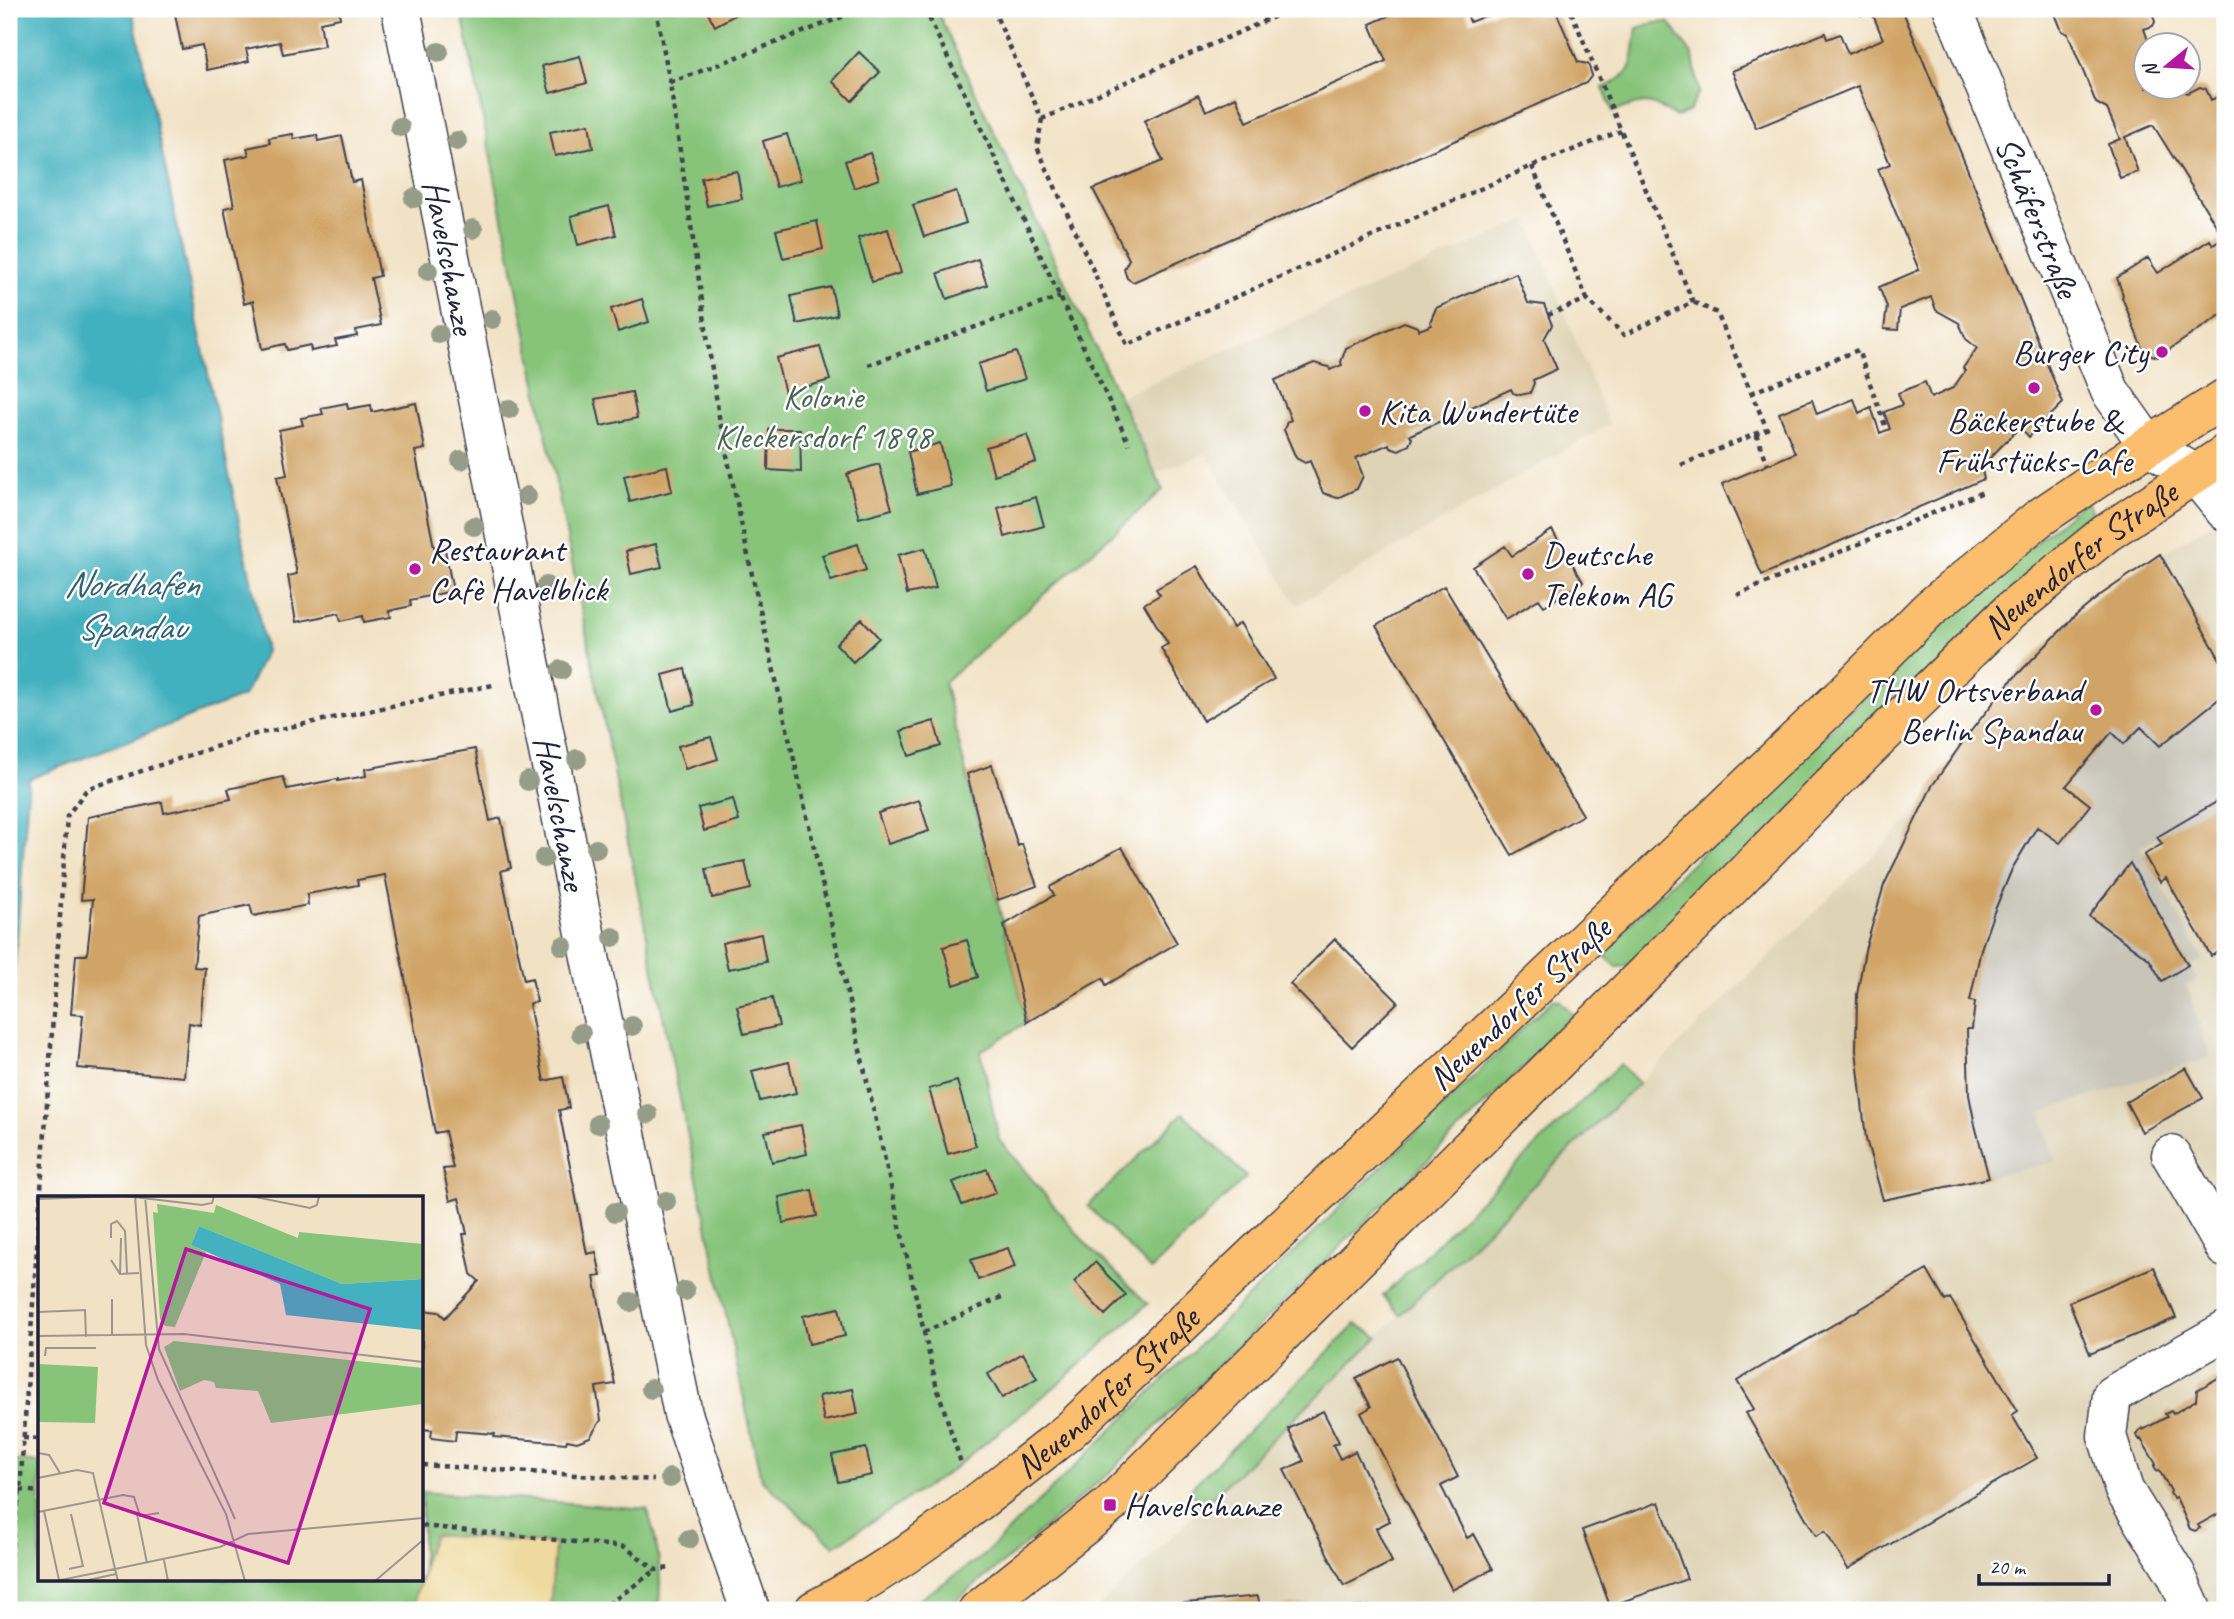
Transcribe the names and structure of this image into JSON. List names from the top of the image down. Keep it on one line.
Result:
{"streets":{"main road":["Neuendorfer Straße"],"street":["Schäferstraße","Havelschanze"]},"crossings":[["Schäferstraße","Neuendorfer Straße"]],"water":["Nordhafen Spandau"],"parks":["Kolonie Kleckersdorf 1898"],"places":{"other":["Burger City","Bäckerstube & Frühstücks-Cafe","Kita Wundertüte","Restaurant Cafè Havelblick","Deutsche Telekom AG","THW Ortsverband Berlin Spandau"],"transit":["Havelschanze"]},"scale_bar":"20 m","north":"left"}
